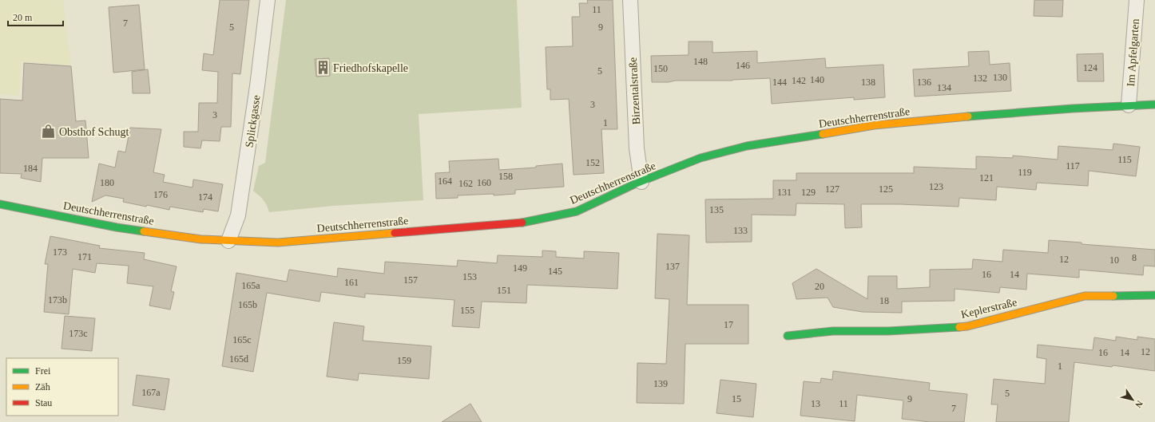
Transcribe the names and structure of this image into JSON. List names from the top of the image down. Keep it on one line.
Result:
{"streets":{"street":["Im Apfelgarten","Birzentalstraße","Deutschherrenstraße","Splickgasse","Keplerstraße"]},"crossings":[["Im Apfelgarten","Deutschherrenstraße"],["Birzentalstraße","Deutschherrenstraße"],["Deutschherrenstraße","Splickgasse"]],"places":{"building":["Friedhofskapelle"],"shop":["Obsthof Schugt"]},"house_numbers":["11","7","5","9","148","146","124","150","5","130","132","140","142","144","138","136","134","3","3","1","115","152","117","184","119","158","121","164","180","160","162","123","127","125","131","129","176","174","135","133","173","171","8","12","10","137","149","145","16","14","153","157","161","165a","20","151","173b","18","165b","155","17","173c","165c","12","16","14","165d","159","1","139","167a","5","15","9","13","11","7"],"legend":["Frei","Zäh","Stau"],"scale_bar":"20 m","north":"bottom right"}
